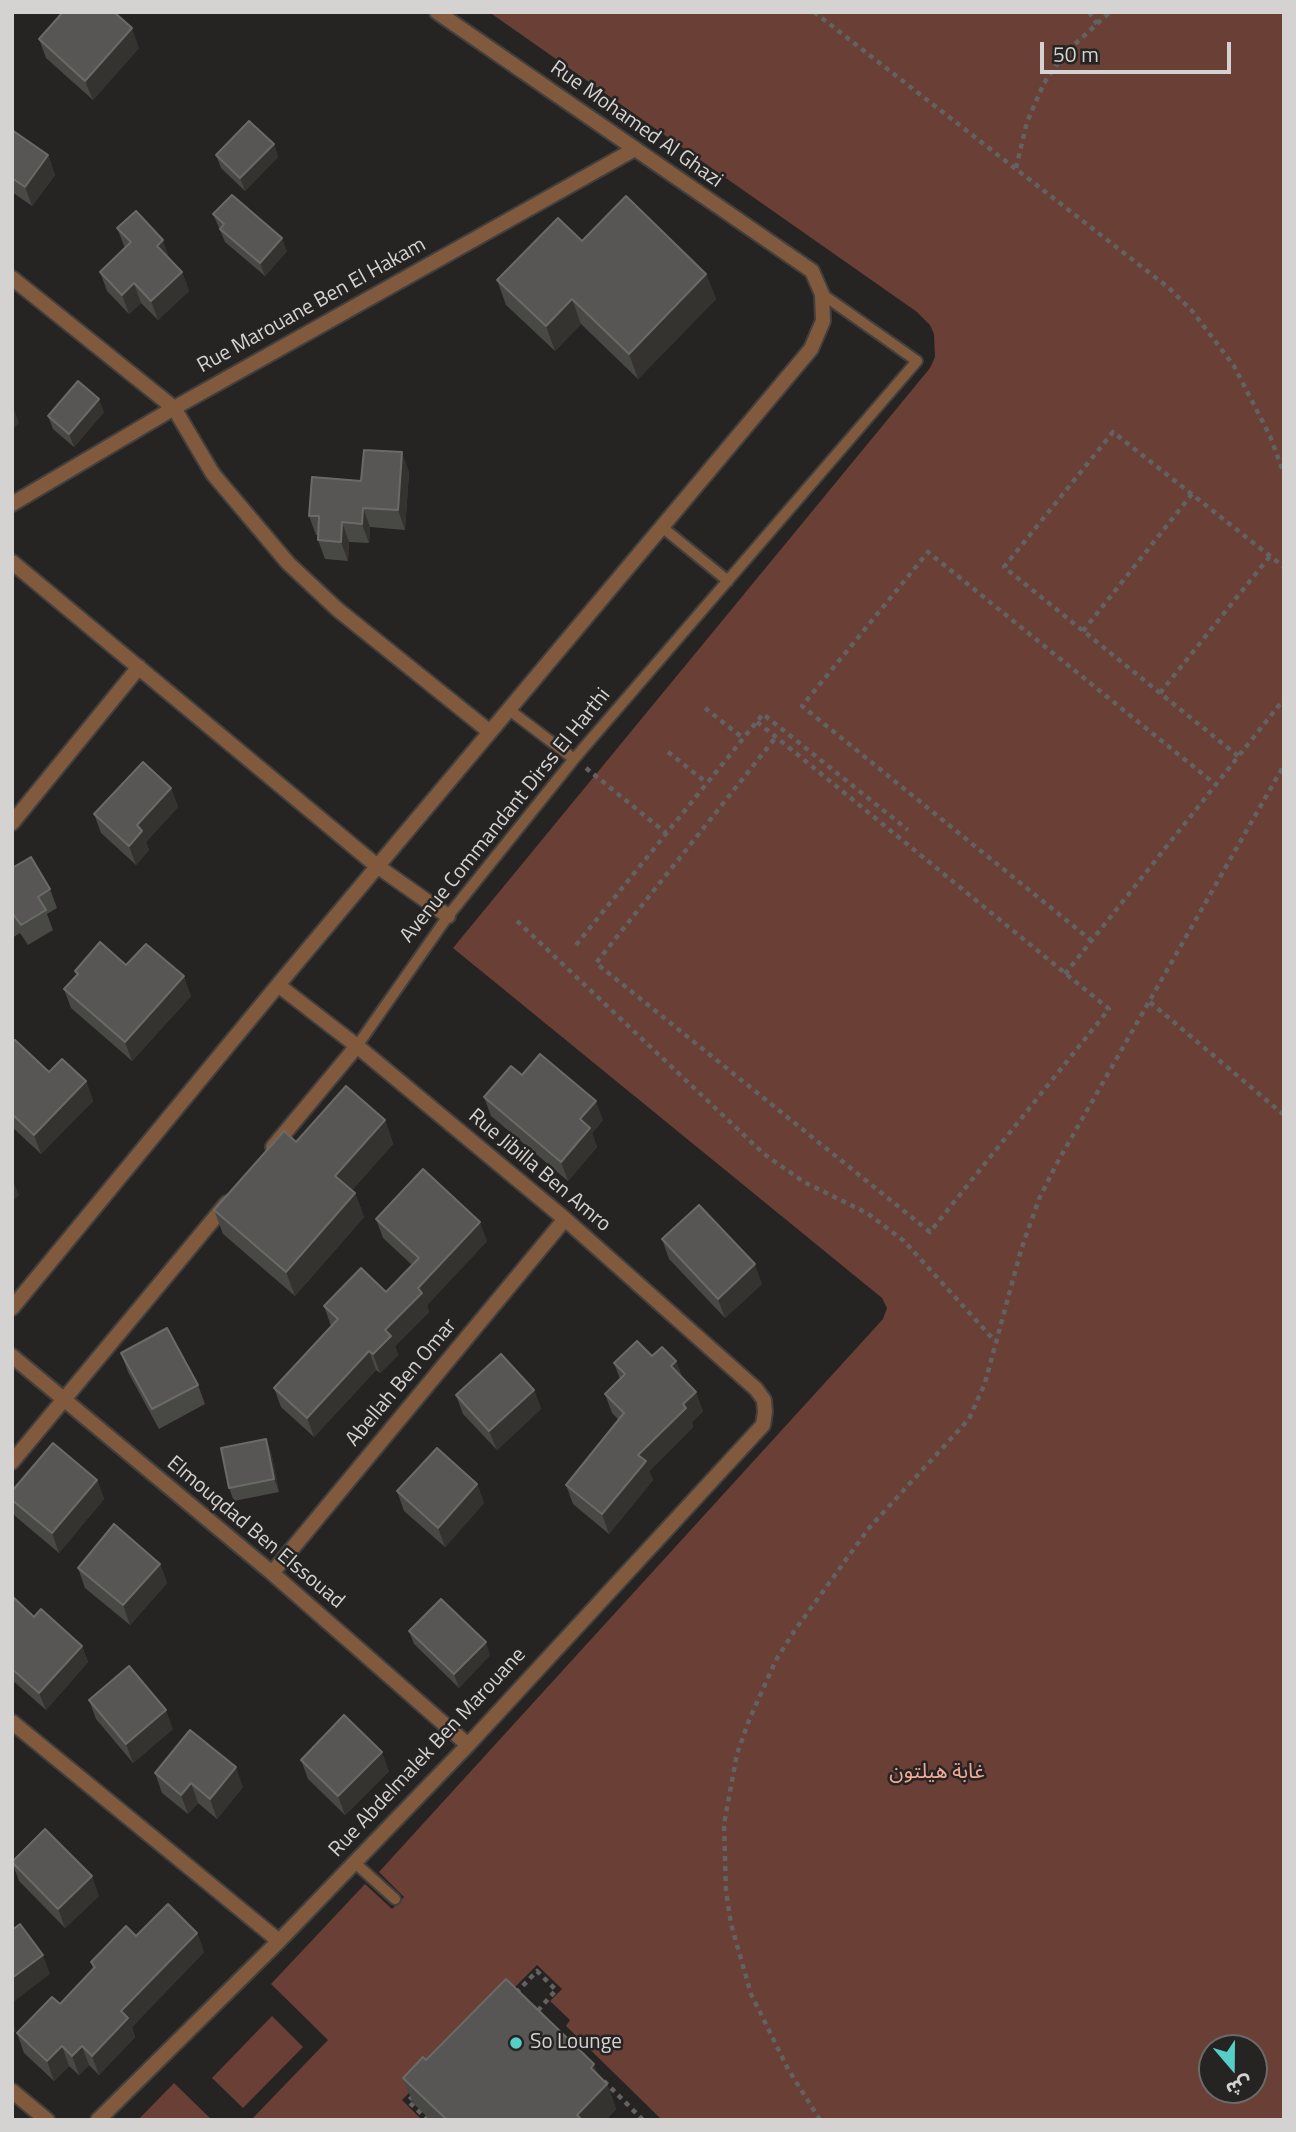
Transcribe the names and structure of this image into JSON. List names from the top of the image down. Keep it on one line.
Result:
{"streets":{"street":["Rue Mohamed Al Ghazi","Rue Marouane Ben El Hakam","Avenue Commandant Dirss El Harthi","Rue Jibilla Ben Amro","Abellah Ben Omar","Elmouqdad Ben Elssouad","Rue Abdelmalek Ben Marouane"]},"crossings":[["Rue Mohamed Al Ghazi","Rue Marouane Ben El Hakam"],["Rue Mohamed Al Ghazi","Avenue Commandant Dirss El Harthi"],["Avenue Commandant Dirss El Harthi","Rue Jibilla Ben Amro"],["Rue Jibilla Ben Amro","Abellah Ben Omar"],["Rue Jibilla Ben Amro","Rue Abdelmalek Ben Marouane"],["Abellah Ben Omar","Elmouqdad Ben Elssouad"],["Elmouqdad Ben Elssouad","Rue Abdelmalek Ben Marouane"]],"parks":["غابة هيلتون"],"places":["So Lounge"],"scale_bar":"50 m","north":"bottom"}
